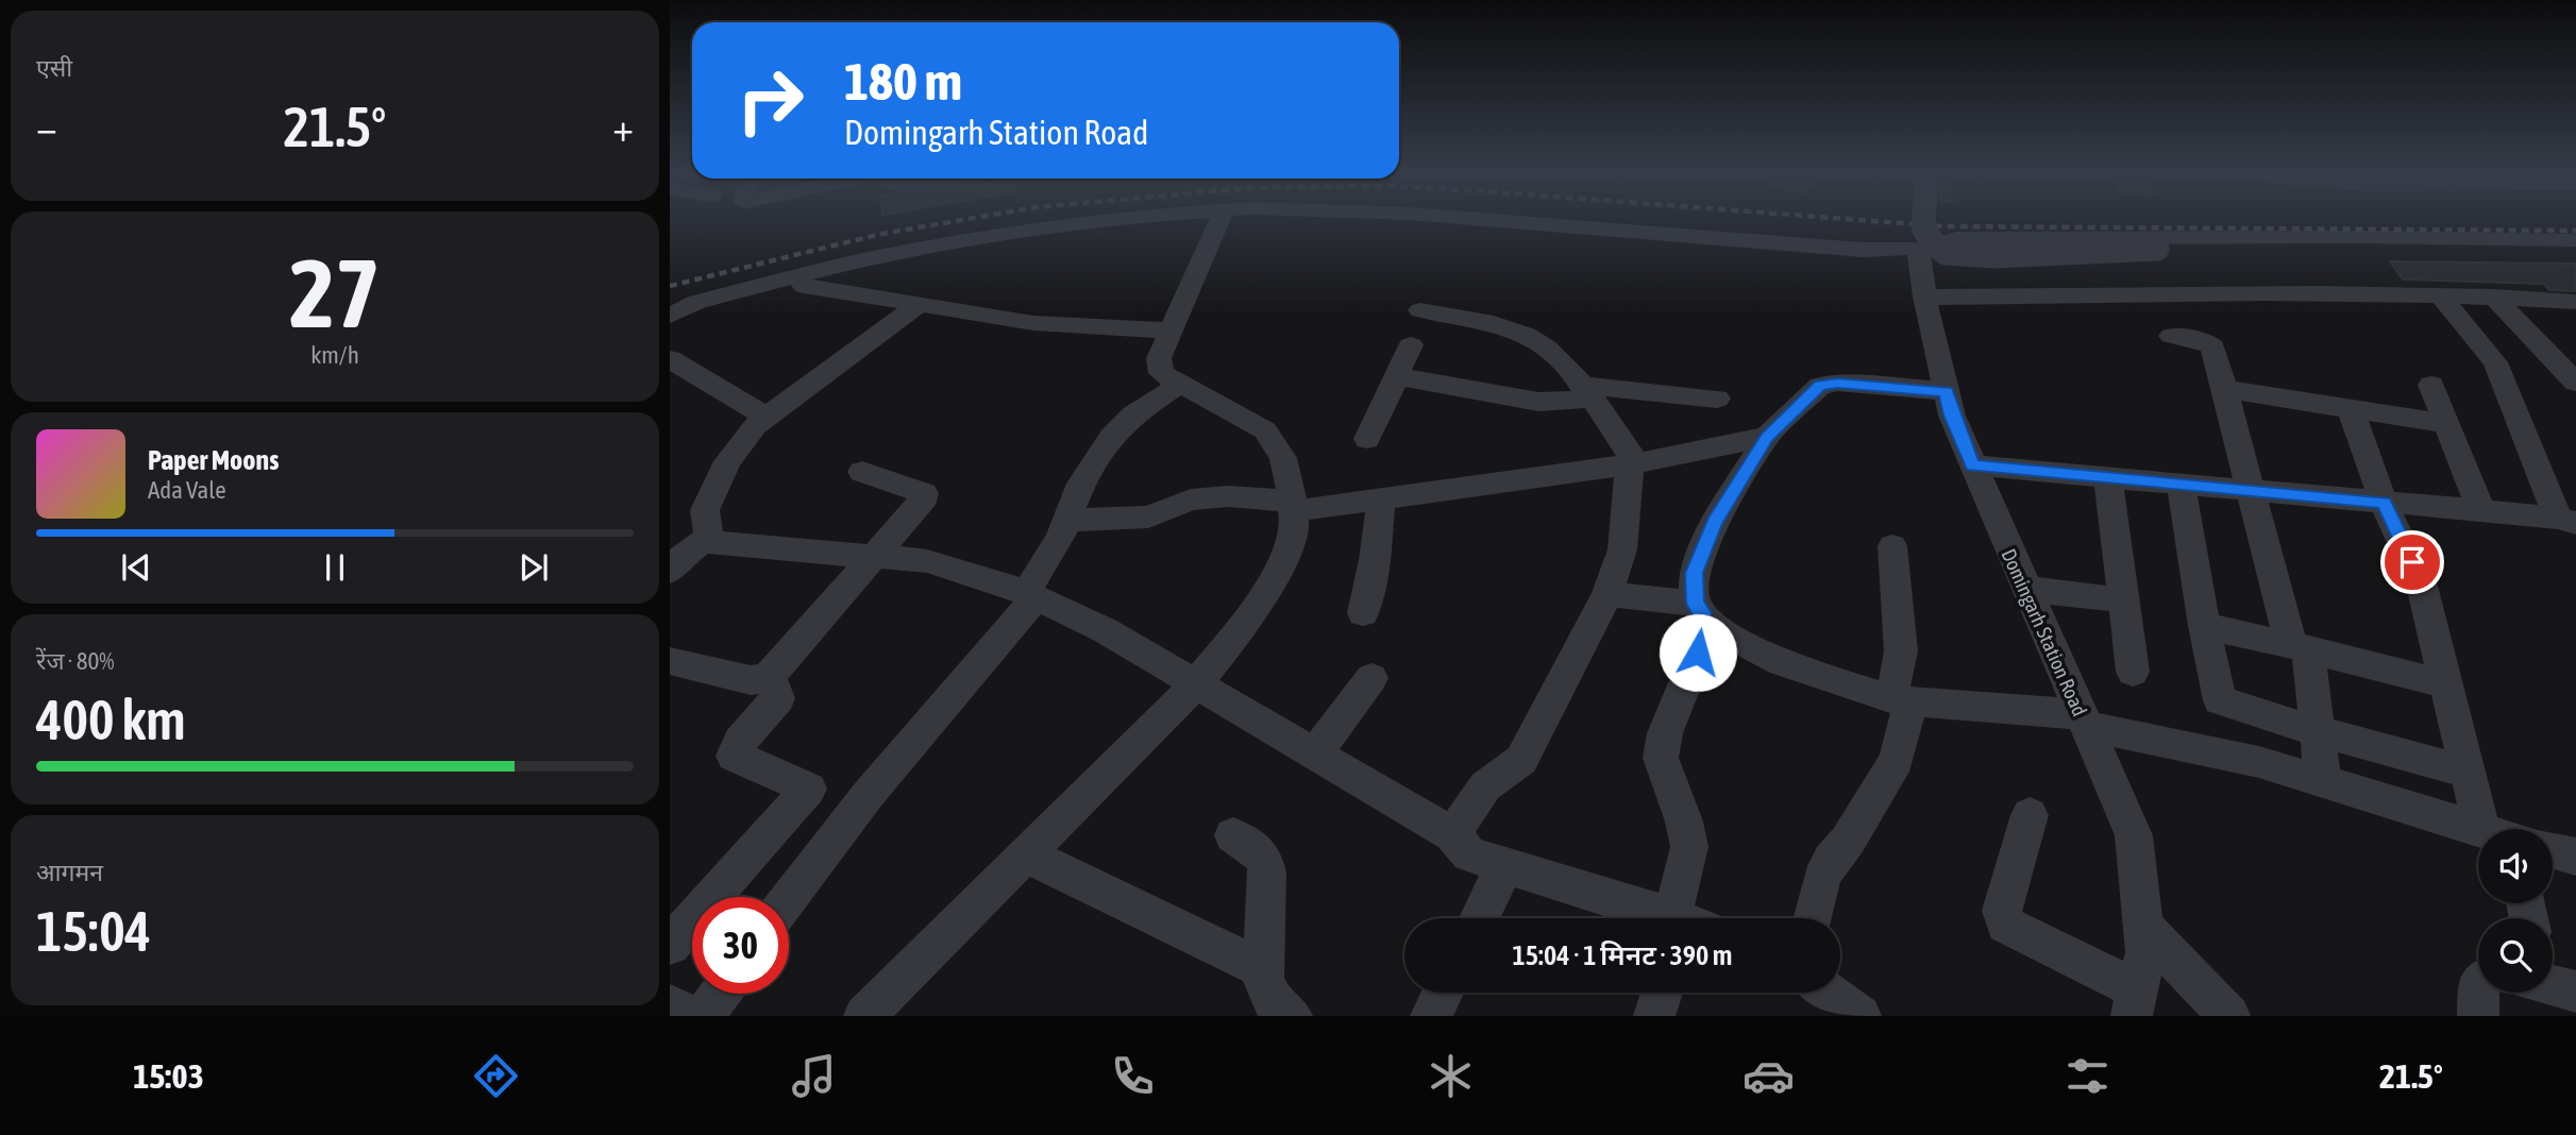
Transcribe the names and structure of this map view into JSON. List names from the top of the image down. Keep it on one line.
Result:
{"streets":{"street":["Domingarh Station Road"]},"page":{"tile":["एसी",["27","km/h"],["रेंज · 80%","400 km"],["आगमन","15:04"]],"turn":["180 m","Domingarh Station Road"],"heat":["−","21.5°","+"],"song":["Paper Moons","Ada Vale"],"limit":"30","trip":"15:04 · 1 मिनट · 390 m","tabs":["15:03","21.5°"]}}
